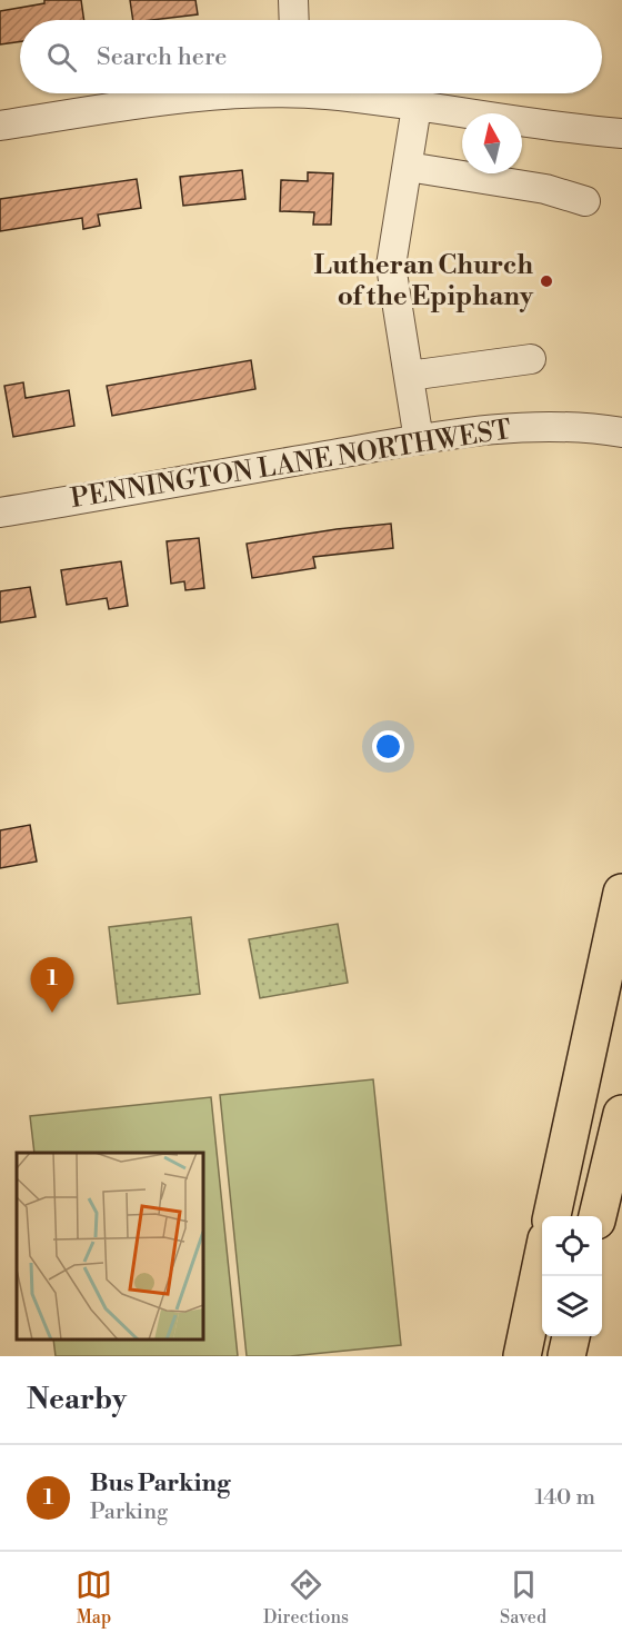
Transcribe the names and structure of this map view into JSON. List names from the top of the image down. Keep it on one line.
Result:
{"streets":{"street":["PENNINGTON LANE NORTHWEST"]},"places":["Lutheran Church of the Epiphany"],"north":"top","page":{"search":"Search here","pins":"1","heading":"Nearby","list":[{"mark":"1","name":"Bus Parking","note":"Parking","value":"140 m"}],"nav":["Map","Directions","Saved"]}}
